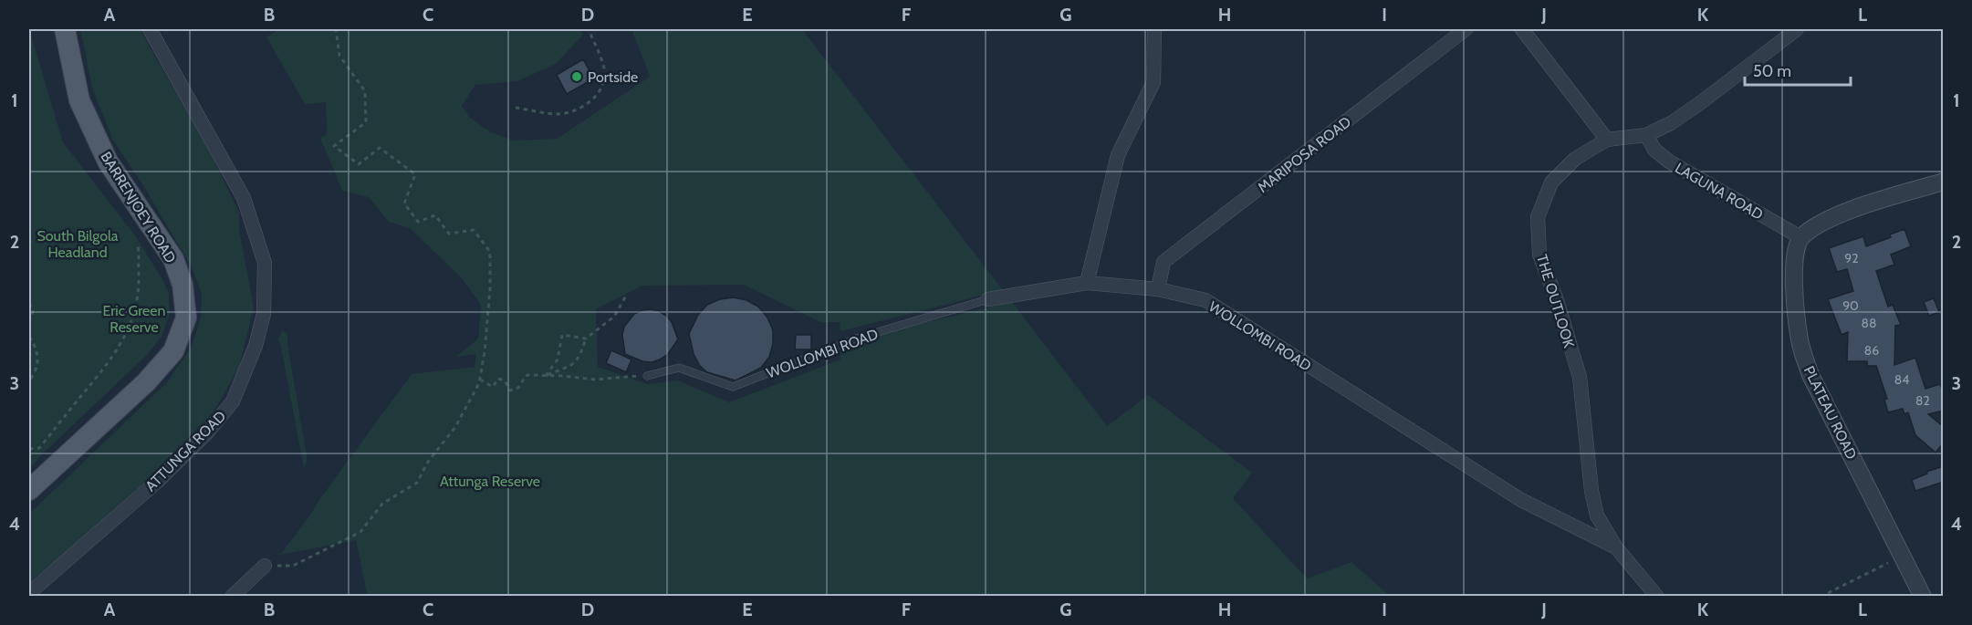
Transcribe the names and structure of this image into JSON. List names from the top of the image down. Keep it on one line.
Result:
{"streets":{"main road":["BARRENJOEY ROAD"],"street":["MARIPOSA ROAD","LAGUNA ROAD","THE OUTLOOK","WOLLOMBI ROAD","PLATEAU ROAD","ATTUNGA ROAD"]},"crossings":[["MARIPOSA ROAD","WOLLOMBI ROAD"],["LAGUNA ROAD","THE OUTLOOK"],["LAGUNA ROAD","PLATEAU ROAD"],["THE OUTLOOK","WOLLOMBI ROAD"]],"parks":["South Bilgola Headland","Eric Green Reserve","Attunga Reserve"],"places":["Portside"],"house_numbers":["92","90","88","86","84","82"],"scale_bar":"50 m","grid":{"columns":["A","B","C","D","E","F","G","H","I","J","K","L"],"rows":["1","2","3","4"]}}
